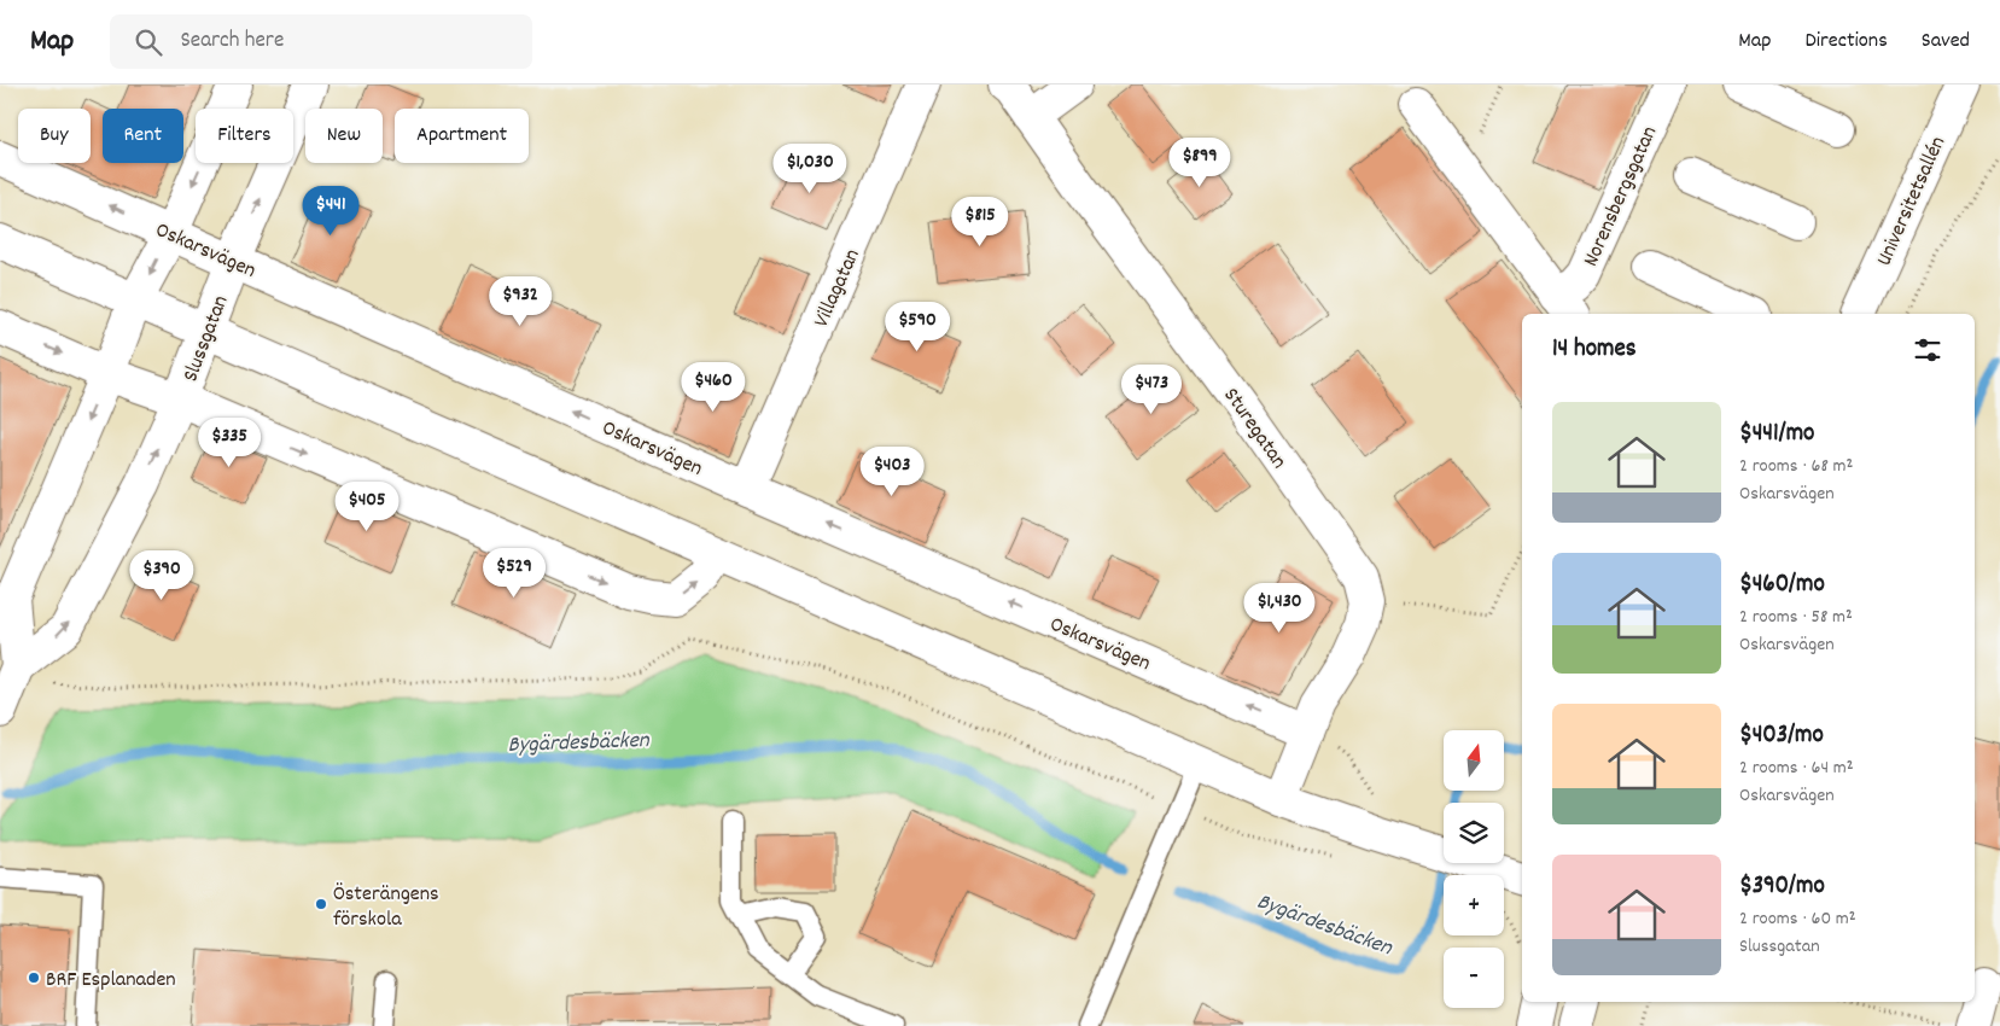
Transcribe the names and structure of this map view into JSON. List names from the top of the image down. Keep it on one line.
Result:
{"streets":{"street":["Norensbergsgatan","Universitetsallén","Oskarsvägen","Villagatan","Slussgatan","Sturegatan"]},"crossings":[["Oskarsvägen","Villagatan"],["Oskarsvägen","Slussgatan"]],"water":["Bygärdesbäcken"],"places":["Österängens förskola","BRF Esplanaden"],"north":"top","page":{"header":"Map","search":"Search here","nav":["Map","Directions","Saved"],"chip":["Buy","Rent","Filters","New","Apartment"],"price":["$899","$1,030","$441","$815","$932","$590","$460","$473","$335","$403","$405","$529","$390","$1,430"],"heading":"14 homes","list":[{"name":"$441/mo","note":"2 rooms · 68 m² · Oskarsvägen"},{"name":"$460/mo","note":"2 rooms · 58 m² · Oskarsvägen"},{"name":"$403/mo","note":"2 rooms · 64 m² · Oskarsvägen"},{"name":"$390/mo","note":"2 rooms · 60 m² · Slussgatan"}],"map_buttons":["+","−"]}}
